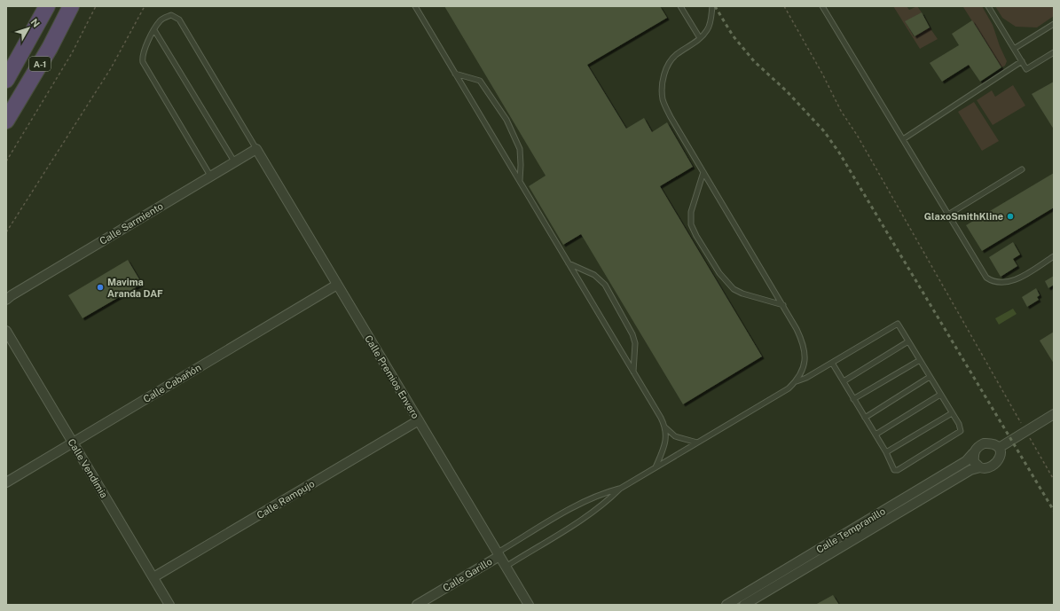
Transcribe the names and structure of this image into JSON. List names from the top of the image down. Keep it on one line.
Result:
{"streets":{"highway":["A-1"],"street":["Calle Sarmiento","Calle Premios Envero","Calle Cabañón","Calle Vendimia","Calle Rampujo","Calle Tempranillo","Calle Garillo"]},"crossings":[["Calle Sarmiento","Calle Premios Envero"],["Calle Premios Envero","Calle Cabañón"],["Calle Premios Envero","Calle Rampujo"],["Calle Premios Envero","Calle Garillo"],["Calle Cabañón","Calle Vendimia"],["Calle Vendimia","Calle Rampujo"]],"places":["GlaxoSmithKline","Mavima Aranda DAF"],"north":"top right"}
